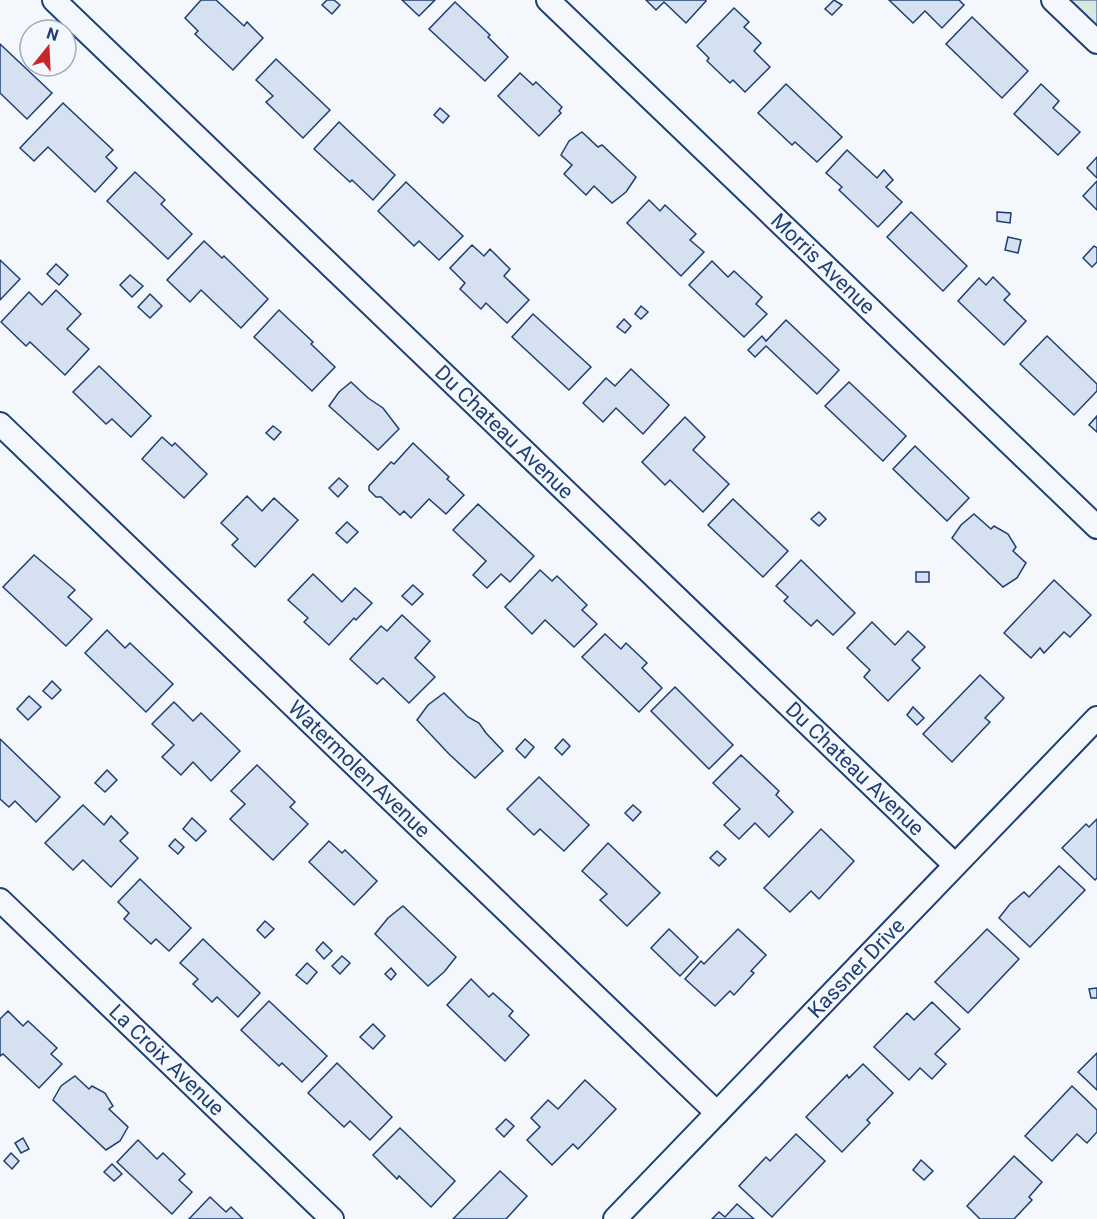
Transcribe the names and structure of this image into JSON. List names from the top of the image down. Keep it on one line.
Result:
{"streets":{"street":["Morris Avenue","Du Chateau Avenue","Watermolen Avenue","Kassner Drive","La Croix Avenue"]},"crossings":[["Du Chateau Avenue","Kassner Drive"],["Watermolen Avenue","Kassner Drive"]],"north":"top"}
